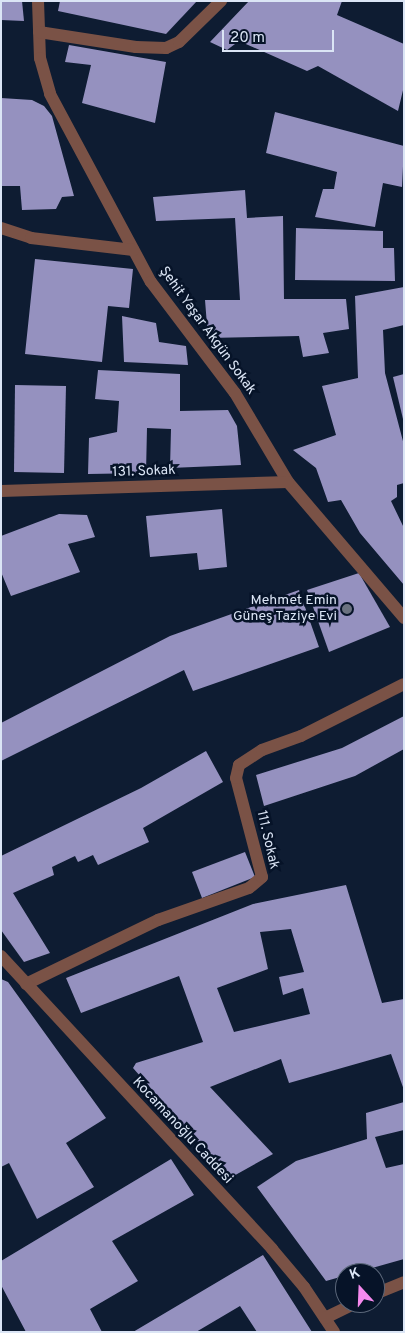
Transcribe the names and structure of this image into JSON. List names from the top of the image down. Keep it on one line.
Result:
{"streets":{"street":["Şehit Yaşar Akgün Sokak","131. Sokak","111. Sokak","Kocamanoğlu Caddesi"]},"crossings":[["Şehit Yaşar Akgün Sokak","131. Sokak"],["111. Sokak","Kocamanoğlu Caddesi"]],"places":["Mehmet Emin Güneş Taziye Evi"],"scale_bar":"20 m","north":"top"}
